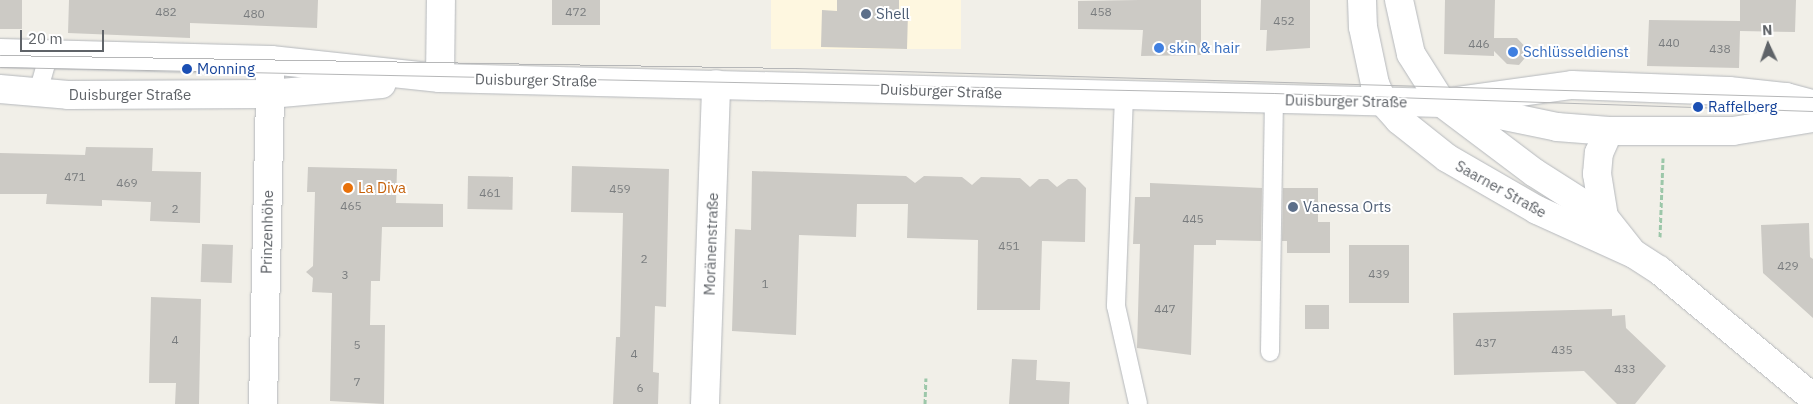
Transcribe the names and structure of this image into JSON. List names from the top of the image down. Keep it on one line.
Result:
{"streets":{"main road":["Duisburger Straße","Saarner Straße","Prinzenhöhe","Moränenstraße"]},"crossings":[["Duisburger Straße","Saarner Straße"],["Duisburger Straße","Prinzenhöhe"],["Duisburger Straße","Moränenstraße"]],"places":["Shell","skin & hair","Schlüsseldienst","Monning","Raffelberg","La Diva","Vanessa Orts"],"house_numbers":["482","472","458","480","452","440","446","438","471","469","459","461","465","2","445","451","2","429","439","3","1","447","4","437","5","435","4","433","7","6"],"scale_bar":"20 m","north":"top"}
